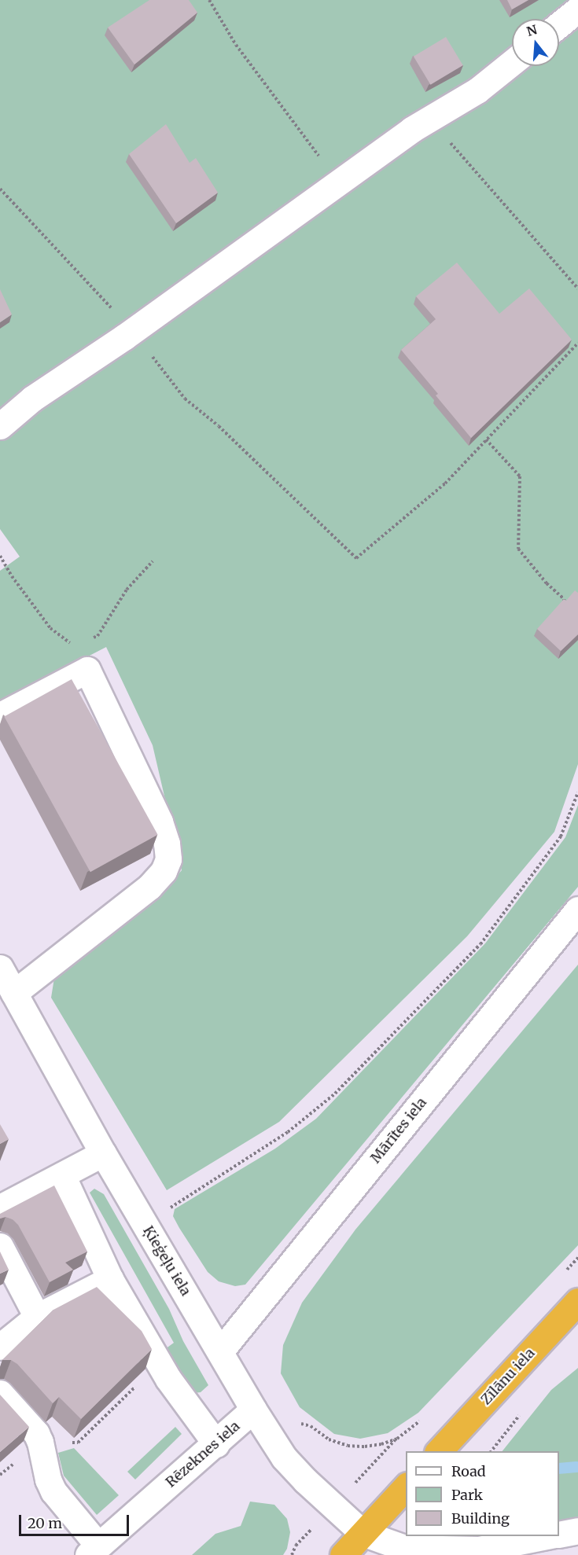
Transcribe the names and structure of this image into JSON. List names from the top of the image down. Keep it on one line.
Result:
{"streets":{"highway":["Zīlānu iela"],"street":["Mārītes iela","Ķieģeļu iela","Rēzeknes iela"]},"crossings":[["Mārītes iela","Ķieģeļu iela"],["Ķieģeļu iela","Rēzeknes iela"]],"legend":["Road","Park","Building"],"scale_bar":"20 m","north":"top"}
